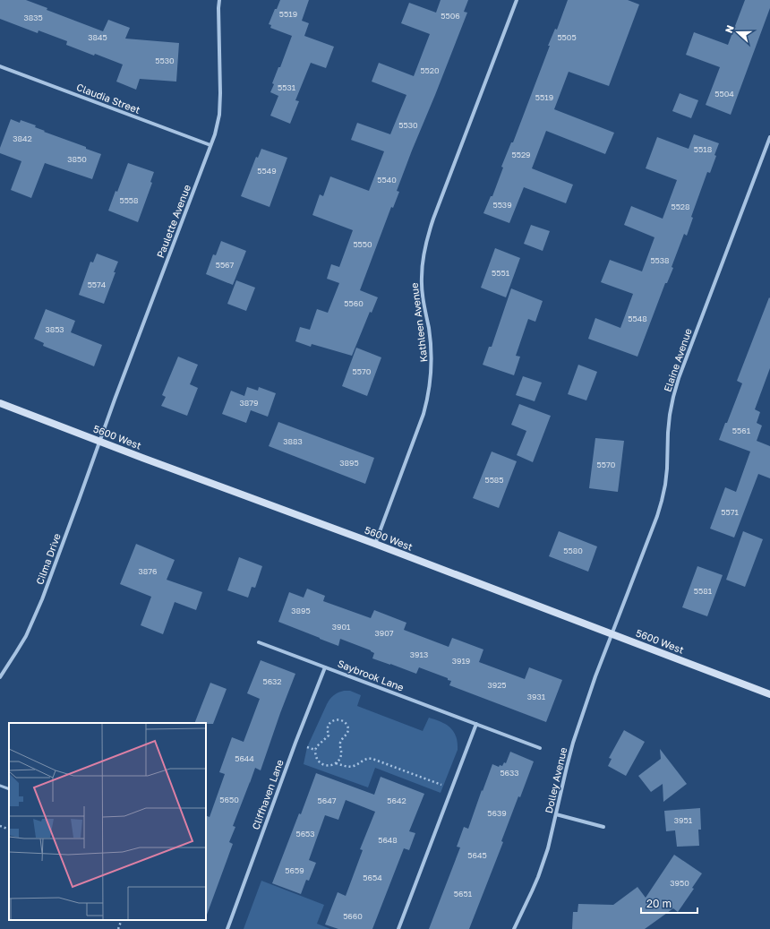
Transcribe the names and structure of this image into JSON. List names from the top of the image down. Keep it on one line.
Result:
{"streets":{"main road":["5600 West"],"street":["Claudia Street","Paulette Avenue","Kathleen Avenue","Elaine Avenue","Cilma Drive","Saybrook Lane","Dolley Avenue","Cliffhaven Lane"]},"crossings":[["Claudia Street","Paulette Avenue"],["Paulette Avenue","5600 West"],["Paulette Avenue","Cilma Drive"],["Kathleen Avenue","5600 West"],["Elaine Avenue","5600 West"],["Elaine Avenue","Dolley Avenue"],["5600 West","Cilma Drive"],["5600 West","Dolley Avenue"],["Saybrook Lane","Cliffhaven Lane"]],"house_numbers":["5519","5506","3835","3845","5505","5530","5520","5531","5504","5519","5530","3842","5518","5529","3850","5549","5540","5558","5539","5528","5550","5538","5567","5551","5574","5560","5548","3853","5570","3879","5561","3883","3895","5570","5585","5571","5580","3876","5581","3895","3901","3907","3913","3919","5632","3925","3931","5644","5633","5650","5647","5642","5639","3951","5653","5648","5645","5659","5654","3950","5651","5660"],"scale_bar":"20 m","north":"left"}
